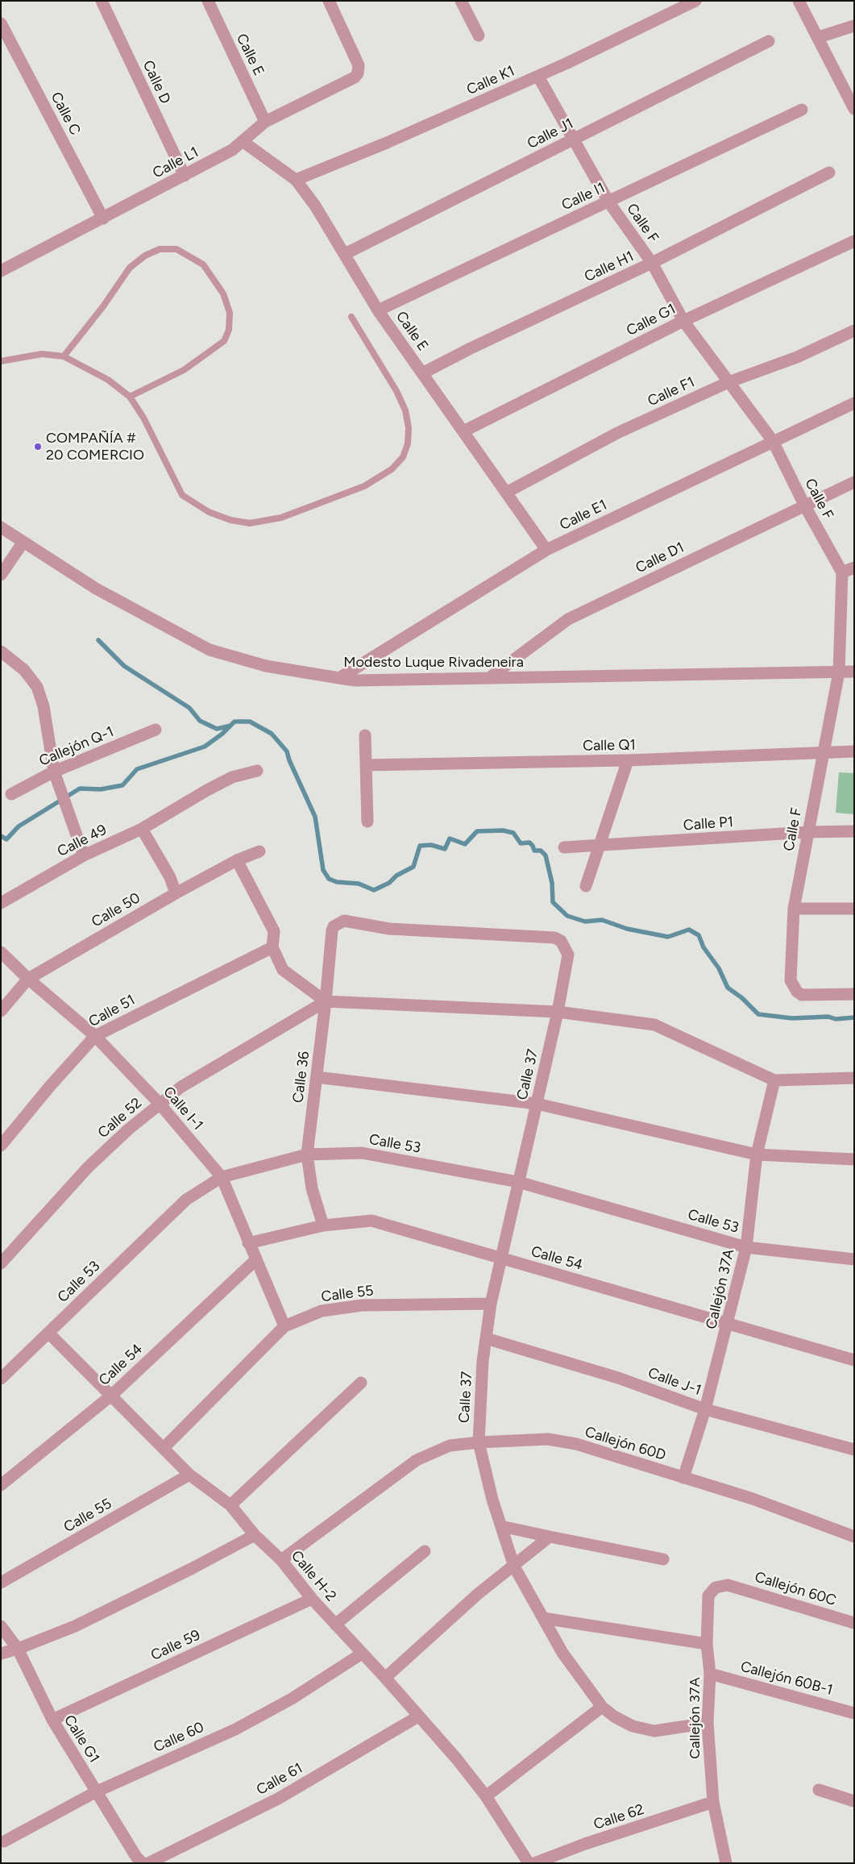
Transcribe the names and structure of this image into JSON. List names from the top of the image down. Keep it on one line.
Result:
{"streets":{"street":["Calle E","Calle K1","Calle D","Calle C","Calle J1","Calle L1","Calle I1","Calle F","Calle H1","Calle G1","Calle F1","Calle E1","Calle D1","Modesto Luque Rivadeneira","Calle Q1","Callejón Q-1","Calle P1","Calle 49","Calle 50","Calle 51","Calle 37","Calle 36","Calle I-1","Calle 52","Calle 53","Calle 54","Callejón 37A","Calle 55","Calle J-1","Callejón 60D","Calle H-2","Callejón 60C","Calle 59","Callejón 60B-1","Calle 60","Calle 61","Calle 62"]},"crossings":[["Calle E","Calle K1"],["Calle E","Calle J1"],["Calle E","Calle L1"],["Calle E","Calle I1"],["Calle E","Calle H1"],["Calle E","Calle G1"],["Calle E","Calle F1"],["Calle E","Calle E1"],["Calle K1","Calle F"],["Calle D","Calle L1"],["Calle C","Calle L1"],["Calle J1","Calle F"],["Calle I1","Calle F"],["Calle F","Calle H1"],["Calle F","Calle G1"],["Calle F","Calle F1"],["Calle F","Calle E1"],["Calle F","Calle D1"],["Calle F","Modesto Luque Rivadeneira"],["Calle F","Calle Q1"],["Calle F","Calle P1"],["Calle G1","Calle 59"],["Calle G1","Calle 60"],["Calle G1","Calle 61"],["Calle E1","Modesto Luque Rivadeneira"],["Calle D1","Modesto Luque Rivadeneira"],["Calle 50","Calle I-1"],["Calle 51","Calle I-1"],["Calle 37","Calle 36"],["Calle 37","Calle 53"],["Calle 37","Calle 54"],["Calle 37","Callejón 37A"],["Calle 37","Calle 55"],["Calle 37","Calle J-1"],["Calle 37","Callejón 60D"],["Calle 36","Calle 52"],["Calle 36","Calle 53"],["Calle 36","Calle 54"],["Calle I-1","Calle 52"],["Calle I-1","Calle 53"],["Calle I-1","Calle 54"],["Calle I-1","Calle 55"],["Calle 53","Callejón 37A"],["Calle 53","Calle H-2"],["Calle 54","Callejón 37A"],["Calle 54","Calle H-2"],["Callejón 37A","Calle J-1"],["Callejón 37A","Callejón 60D"],["Callejón 37A","Callejón 60C"],["Callejón 37A","Callejón 60B-1"],["Callejón 37A","Calle 62"],["Calle 55","Calle H-2"],["Callejón 60D","Calle H-2"],["Calle H-2","Calle 59"],["Calle H-2","Calle 60"],["Calle H-2","Calle 61"]],"places":["COMPAÑÍA # 20 COMERCIO"]}
